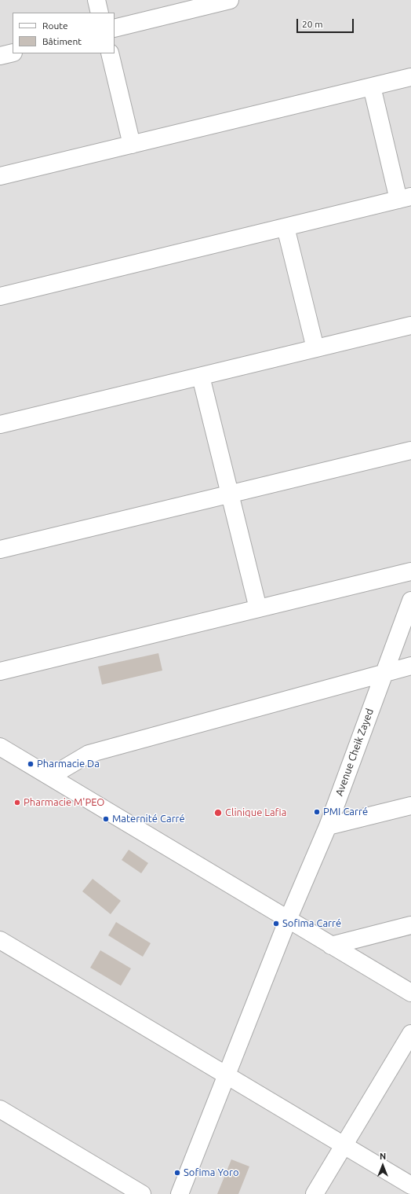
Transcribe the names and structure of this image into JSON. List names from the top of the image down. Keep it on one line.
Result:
{"streets":{"street":["Avenue Cheik Zayed"]},"places":["Pharmacie Da","Pharmacie M'PEO","PMI Carré","Clinique Lafia","Maternité Carré","Sofima Carré","Sofima Yoro"],"legend":["Route","Bâtiment"],"scale_bar":"20 m","north":"top"}
